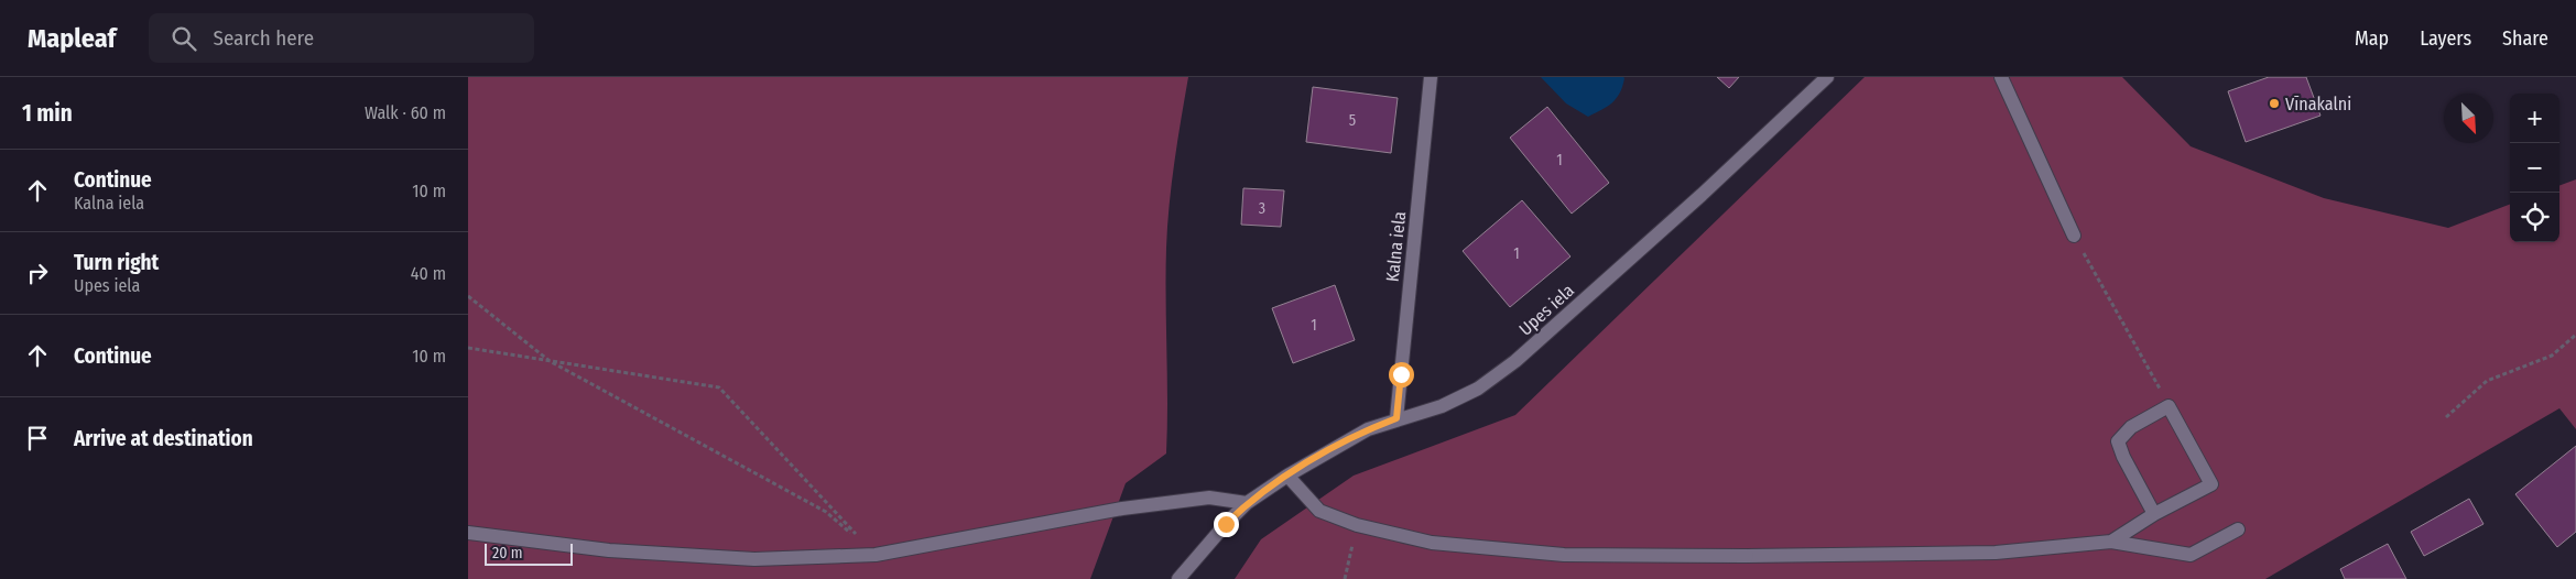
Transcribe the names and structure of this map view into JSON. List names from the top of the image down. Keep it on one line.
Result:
{"streets":{"street":["Kalna iela","Upes iela"]},"crossings":[["Kalna iela","Upes iela"]],"places":["Vīnakalni"],"house_numbers":["5","1","3","1","1"],"scale_bar":"20 m","north":"bottom right","page":{"header":"Mapleaf","search":"Search here","nav":["Map","Layers","Share"],"heading":["1 min","Walk · 60 m"],"map_buttons":["+","−"],"list":[["Continue","Kalna iela","10 m"],["Turn right","Upes iela","40 m"],["Continue","10 m"],"Arrive at destination"],"scale":"20 m"}}
